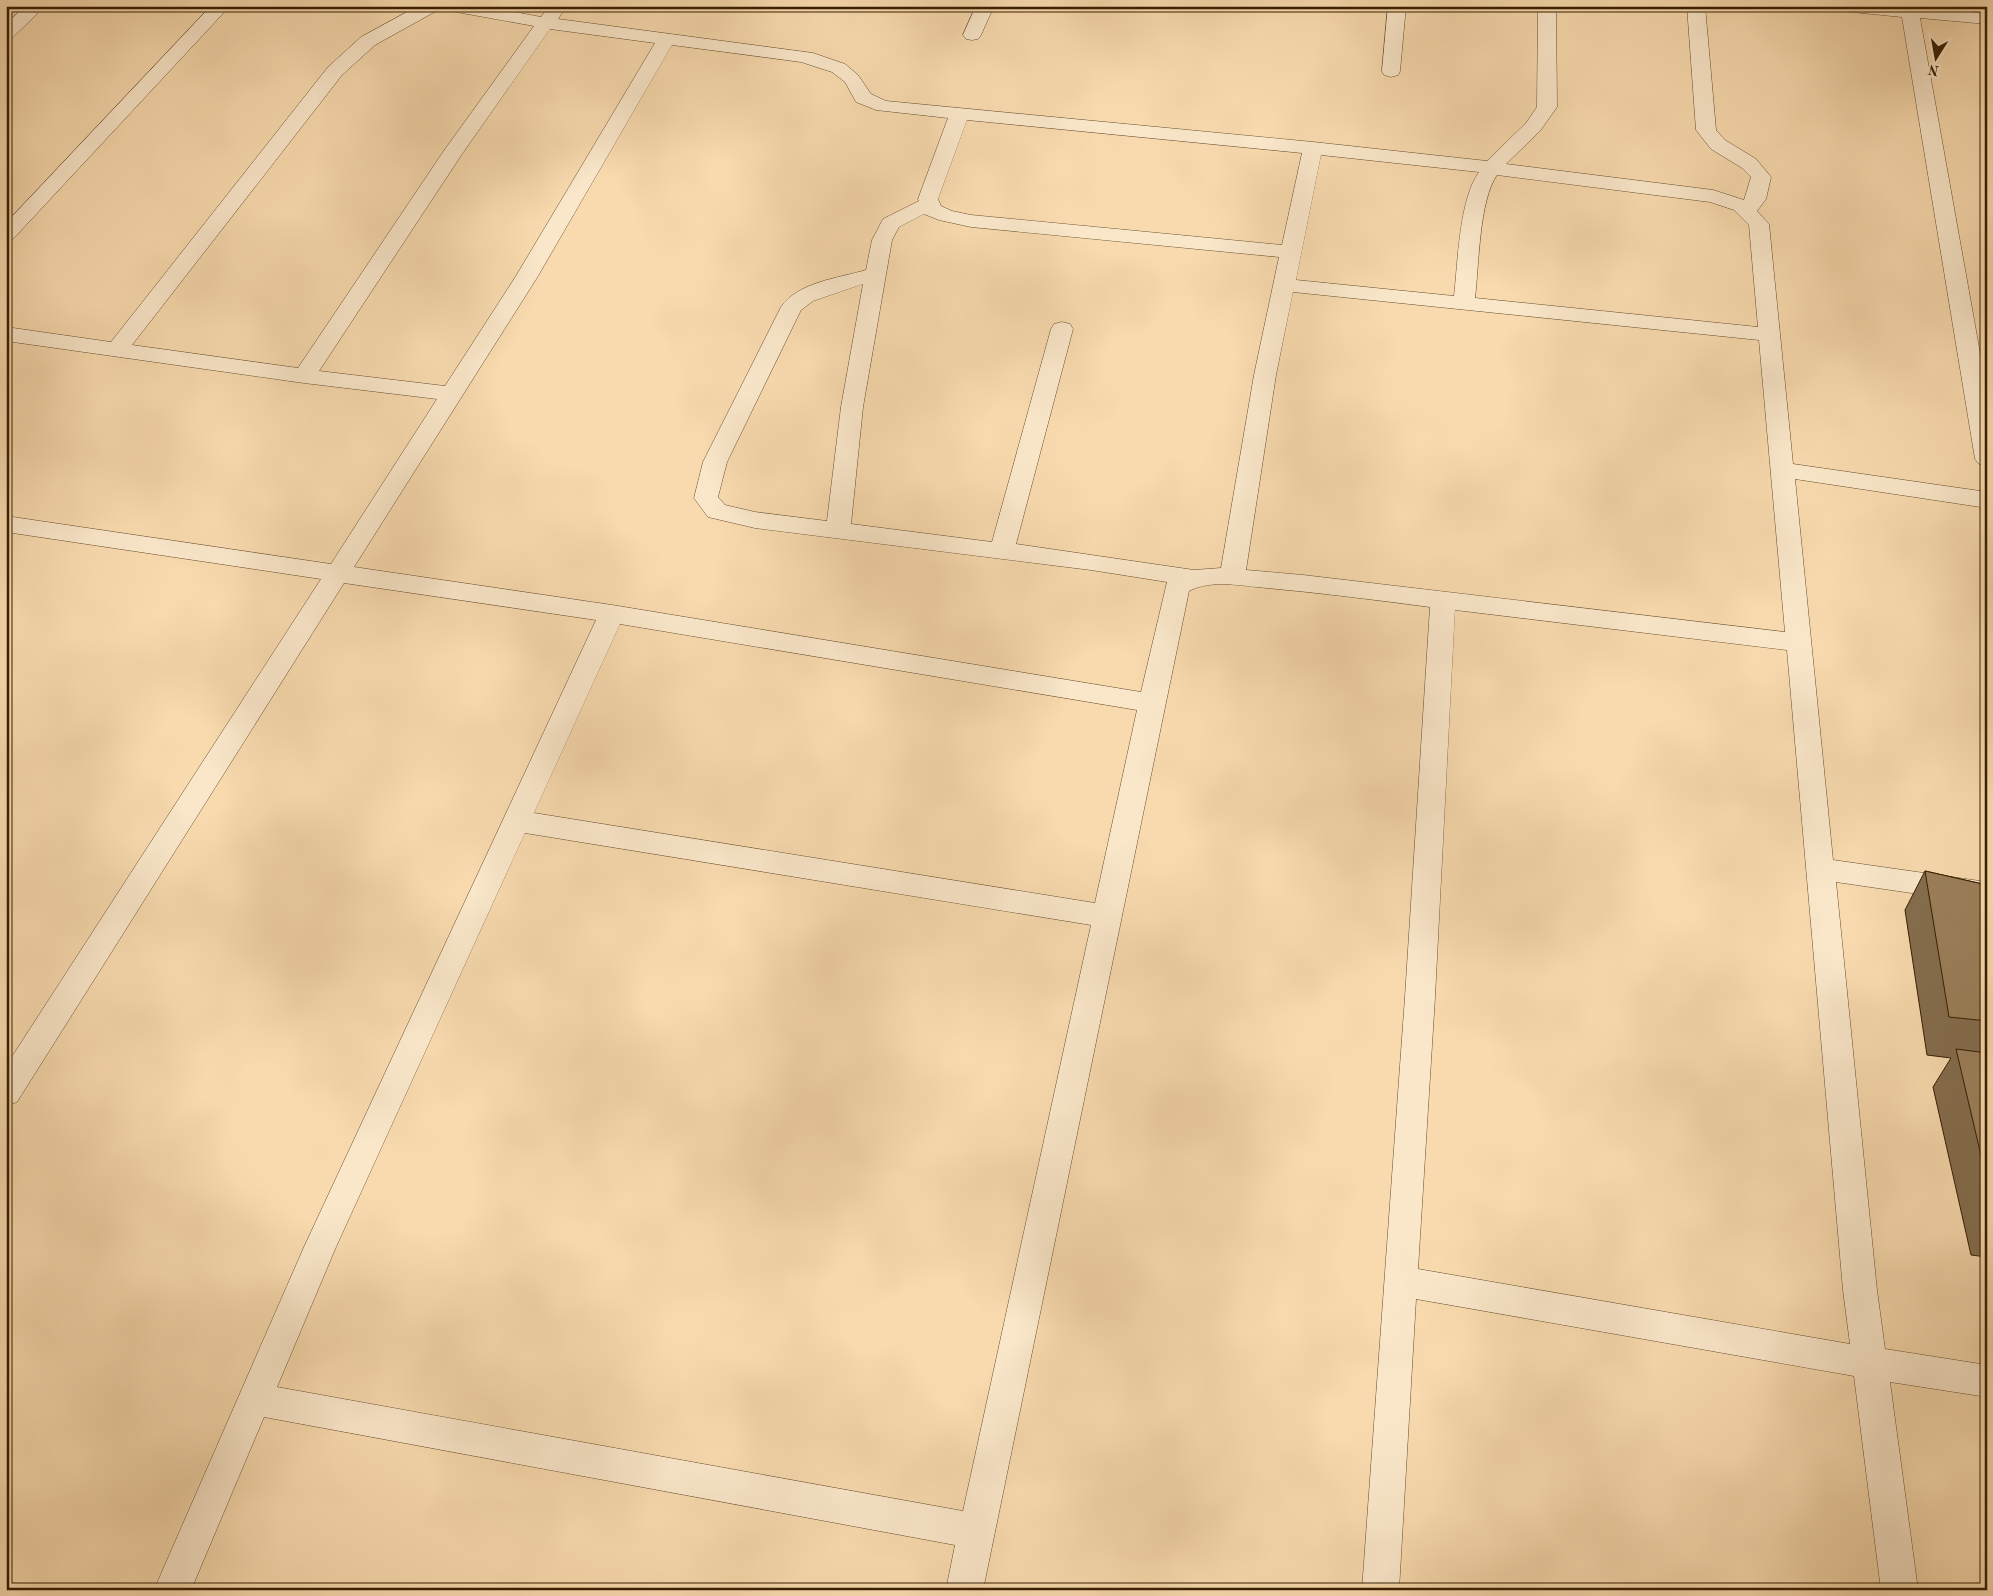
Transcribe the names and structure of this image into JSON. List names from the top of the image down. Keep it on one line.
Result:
{"north":"bottom"}
